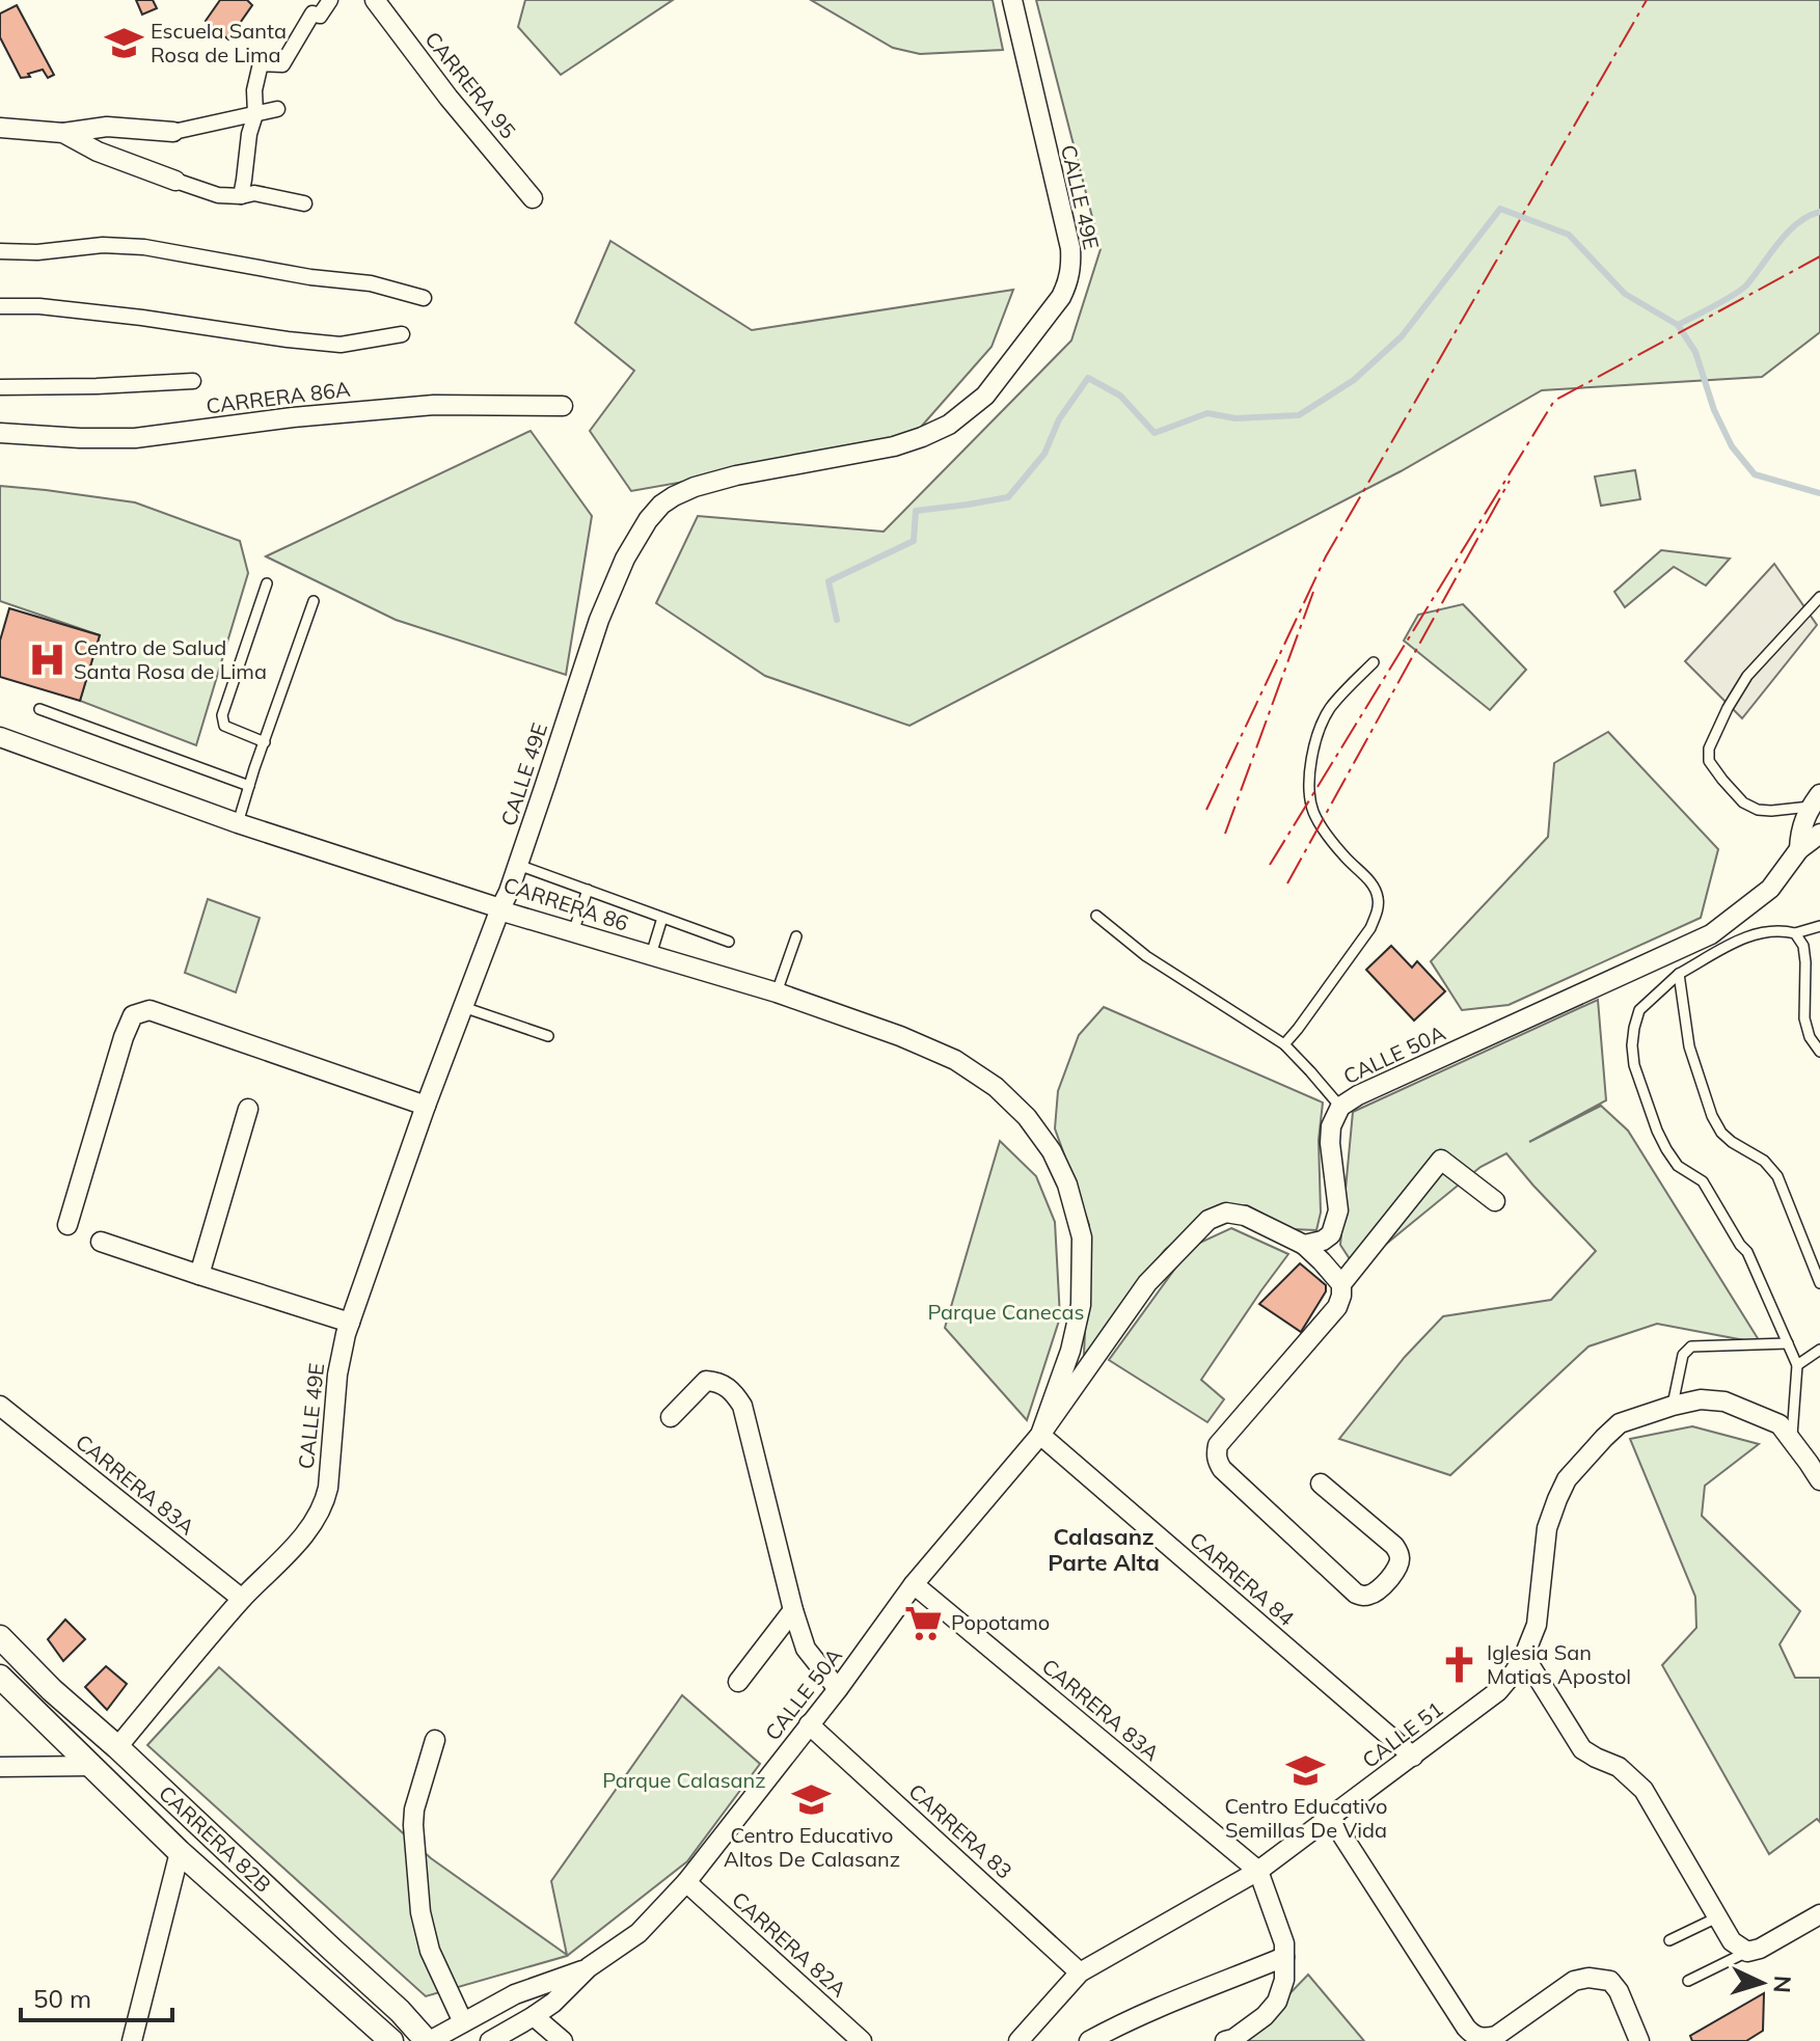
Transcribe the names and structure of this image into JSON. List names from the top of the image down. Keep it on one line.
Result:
{"streets":{"street":["CARRERA 95","CALLE 49E","CARRERA 86A","CARRERA 86","CALLE 50A","CARRERA 83A","CARRERA 84","CALLE 51","CARRERA 83","CARRERA 82B","CARRERA 82A"]},"crossings":[["CALLE 49E","CARRERA 86"],["CALLE 49E","CARRERA 83A"],["CALLE 49E","CARRERA 82B"],["CARRERA 86","CALLE 50A"],["CALLE 50A","CARRERA 83A"],["CALLE 50A","CARRERA 84"],["CALLE 50A","CARRERA 83"],["CALLE 50A","CARRERA 82B"],["CALLE 50A","CARRERA 82A"],["CARRERA 83A","CALLE 51"],["CARRERA 84","CALLE 51"],["CALLE 51","CARRERA 83"]],"districts":["Calasanz Parte Alta"],"parks":["Parque Canecas","Parque Calasanz"],"places":{"school or university":["Escuela Santa Rosa de Lima","Centro Educativo Semillas De Vida","Centro Educativo Altos De Calasanz"],"hospital":["Centro de Salud Santa Rosa de Lima"],"supermarket":["Popotamo"],"church":["Iglesia San Matias Apostol"]},"scale_bar":"50 m","north":"right"}
